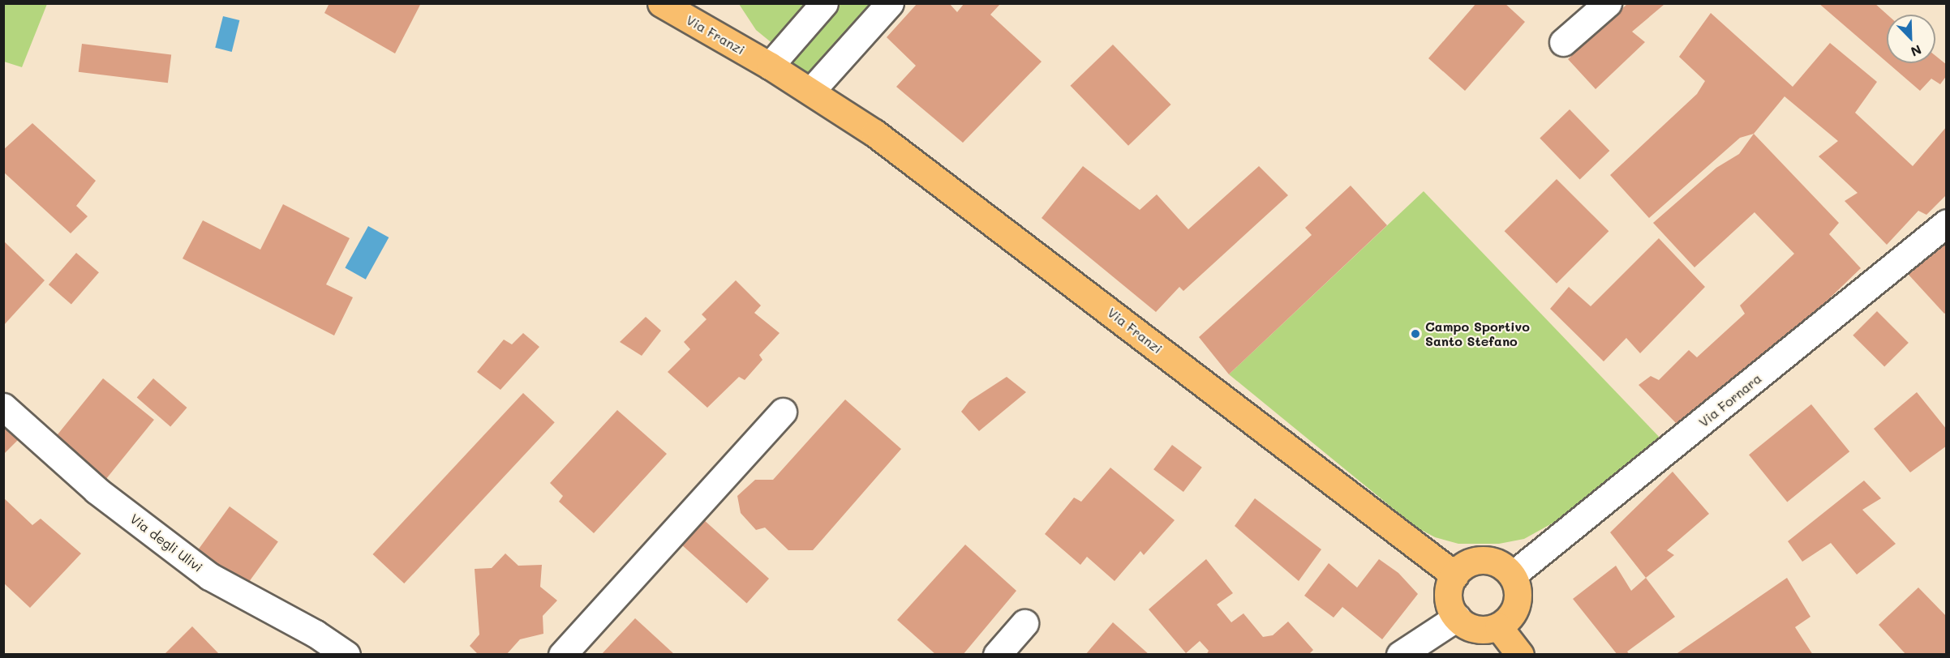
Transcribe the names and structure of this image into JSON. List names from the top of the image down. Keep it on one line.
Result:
{"streets":{"main road":["Via Franzi"],"street":["Via Fornara","Via degli Ulivi"]},"crossings":[["Via Franzi","Via Fornara"]],"places":["Campo Sportivo Santo Stefano"],"north":"bottom right"}
